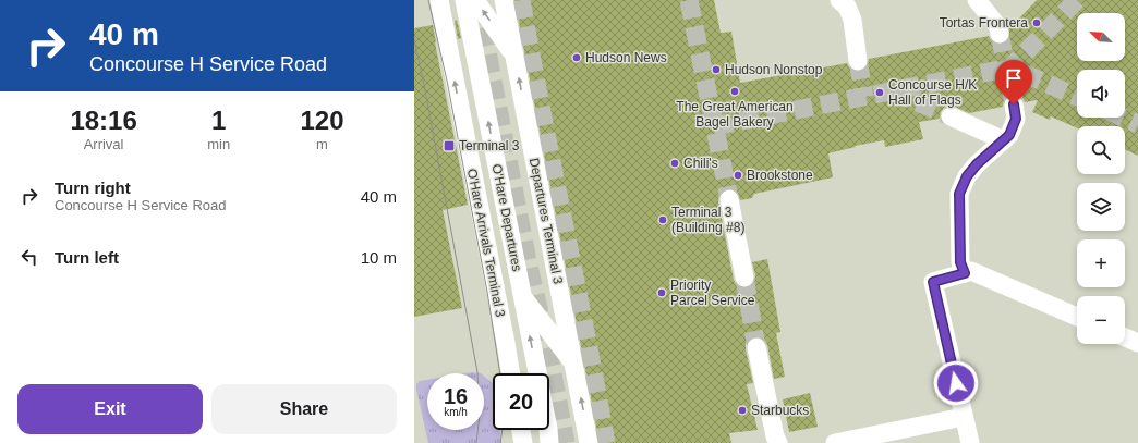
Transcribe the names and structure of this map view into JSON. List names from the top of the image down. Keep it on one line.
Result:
{"streets":{"street":["O'Hare Departures","Departures Terminal 3","O'Hare Arrivals Terminal 3"]},"one_way":["O'Hare Departures","Departures Terminal 3","O'Hare Arrivals Terminal 3"],"places":{"other":["Tortas Frontera","Hudson News","Hudson Nonstop","The Great American Bagel Bakery","Concourse H/K Hall of Flags","Chili's","Brookstone","Terminal 3 (Building #8)","Priority Parcel Service","Starbucks"],"transit":["Terminal 3"]},"north":"top left","page":{"turn":["40 m","Concourse H Service Road"],"map_buttons":["+","−"],"eta":["18:16","Arrival","1","min","120","m"],"list":[{"name":"Turn right","note":"Concourse H Service Road","value":"40 m"},{"name":"Turn left","value":"10 m"}],"speed":"16 km/h","limit":"20","buttons":["Exit","Share"]}}
